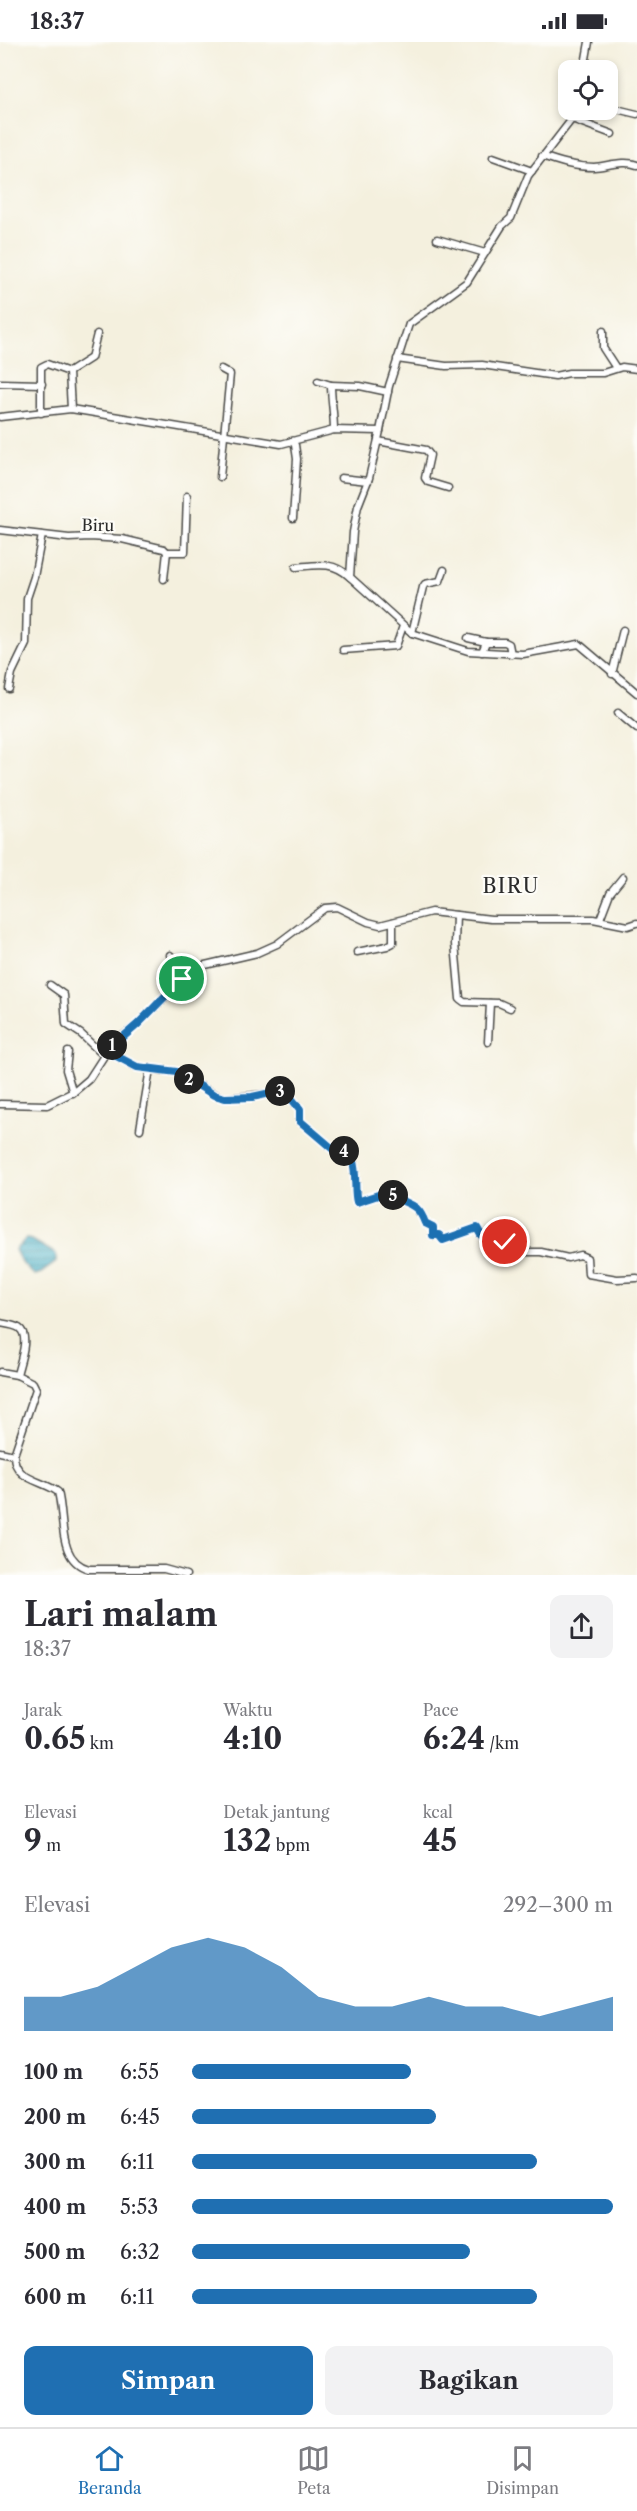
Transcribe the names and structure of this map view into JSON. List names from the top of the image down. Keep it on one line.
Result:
{"streets":{"street":["Biru"]},"districts":["BIRU"],"page":{"status":"18:37","pins":["1","2","3","4","5"],"heading":["Lari malam","18:37"],"stats":[["Jarak","0.65 km"],["Waktu","4:10"],["Pace","6:24 /km"],["Elevasi","9 m"],["Detak jantung","132 bpm"],["kcal","45"]],"chart":["Elevasi","292–300 m"],"list":[{"name":"100 m","note":"6:55"},{"name":"200 m","note":"6:45"},{"name":"300 m","note":"6:11"},{"name":"400 m","note":"5:53"},{"name":"500 m","note":"6:32"},{"name":"600 m","note":"6:11"}],"buttons":["Simpan","Bagikan"],"tabs":["Beranda","Peta","Disimpan"]}}
